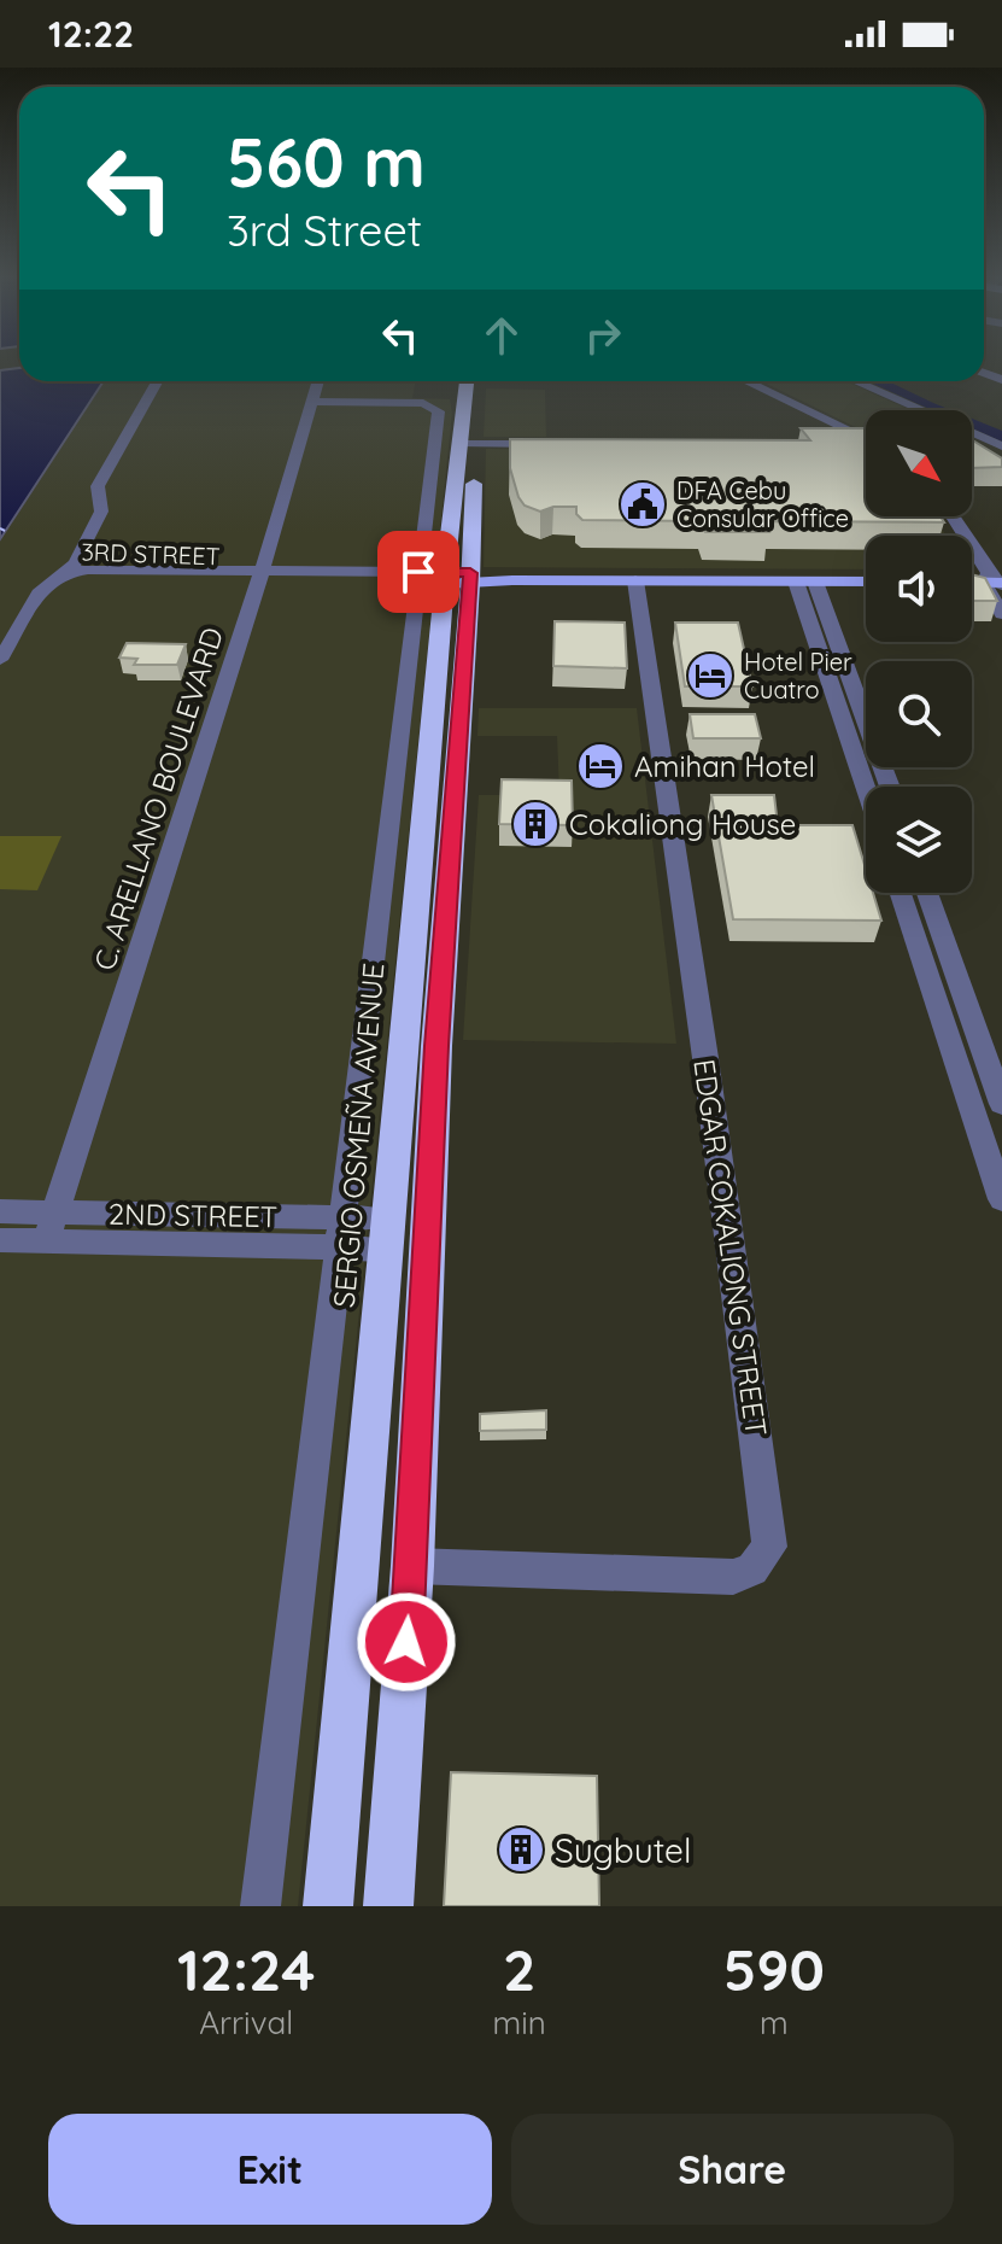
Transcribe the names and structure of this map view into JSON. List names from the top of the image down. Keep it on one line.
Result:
{"streets":{"highway":["SERGIO OSMEÑA AVENUE"],"street":["3RD STREET","C. ARELLANO BOULEVARD","2ND STREET","EDGAR COKALIONG STREET"]},"crossings":[["3RD STREET","C. ARELLANO BOULEVARD"],["3RD STREET","SERGIO OSMEÑA AVENUE"],["C. ARELLANO BOULEVARD","2ND STREET"],["SERGIO OSMEÑA AVENUE","2ND STREET"],["SERGIO OSMEÑA AVENUE","EDGAR COKALIONG STREET"]],"places":{"public building":["DFA Cebu Consular Office"],"hotel":["Hotel Pier Cuatro","Amihan Hotel"],"building":["Cokaliong House","Sugbutel"]},"north":"bottom right","page":{"status":"12:22","turn":["560 m","3rd Street"],"eta":["12:24","Arrival","2","min","590","m"],"buttons":["Exit","Share"]}}
